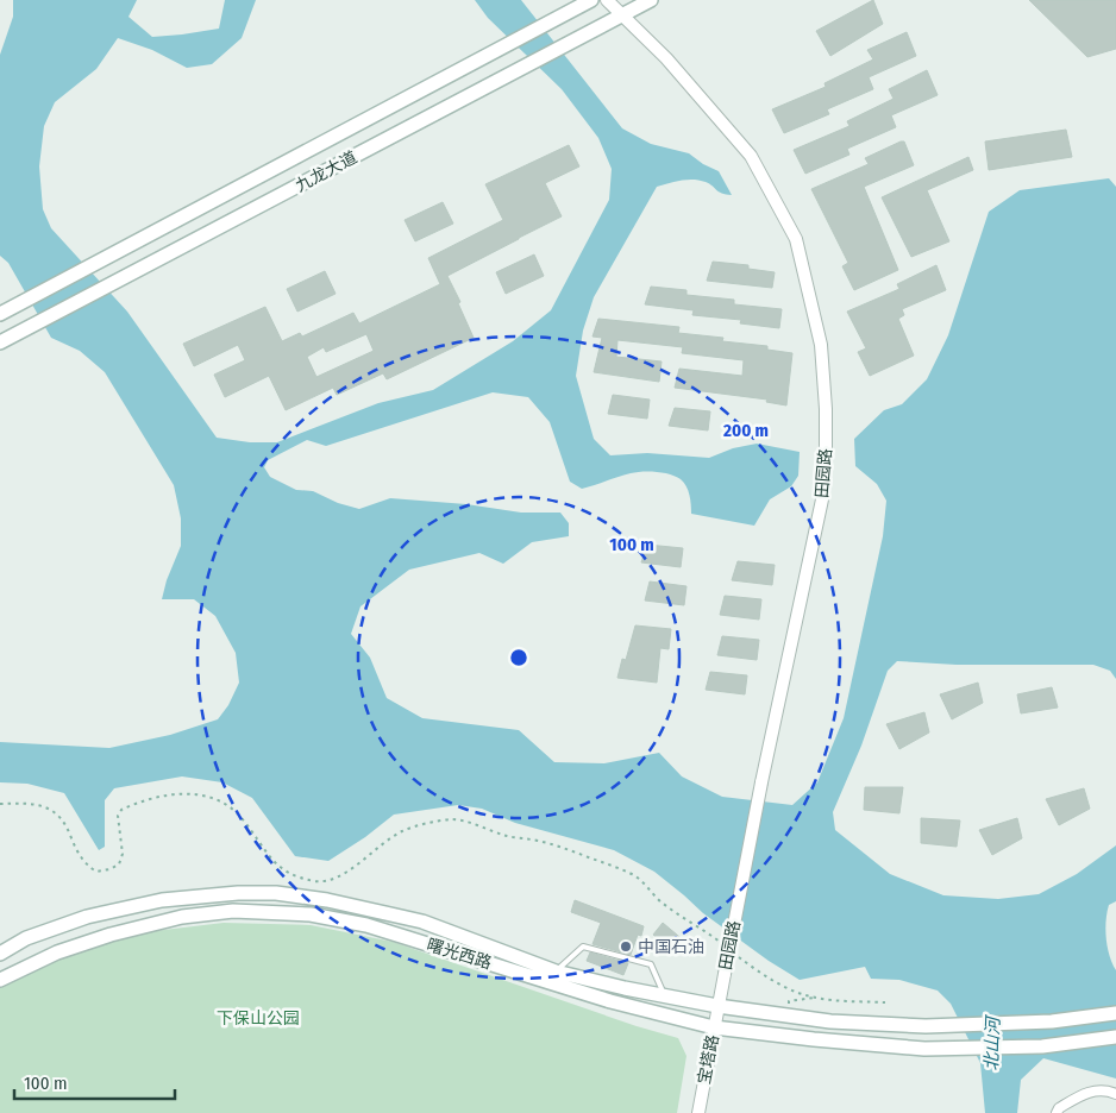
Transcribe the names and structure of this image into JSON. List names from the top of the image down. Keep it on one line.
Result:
{"streets":{"main road":["九龙大道","曙光西路"],"street":["田园路","宝塔路"]},"crossings":[["九龙大道","田园路"],["田园路","曙光西路"],["田园路","宝塔路"],["曙光西路","宝塔路"]],"water":["北山河"],"parks":["下保山公园"],"places":["中国石油"],"scale_bar":"100 m","rings":["200 m","100 m"]}
